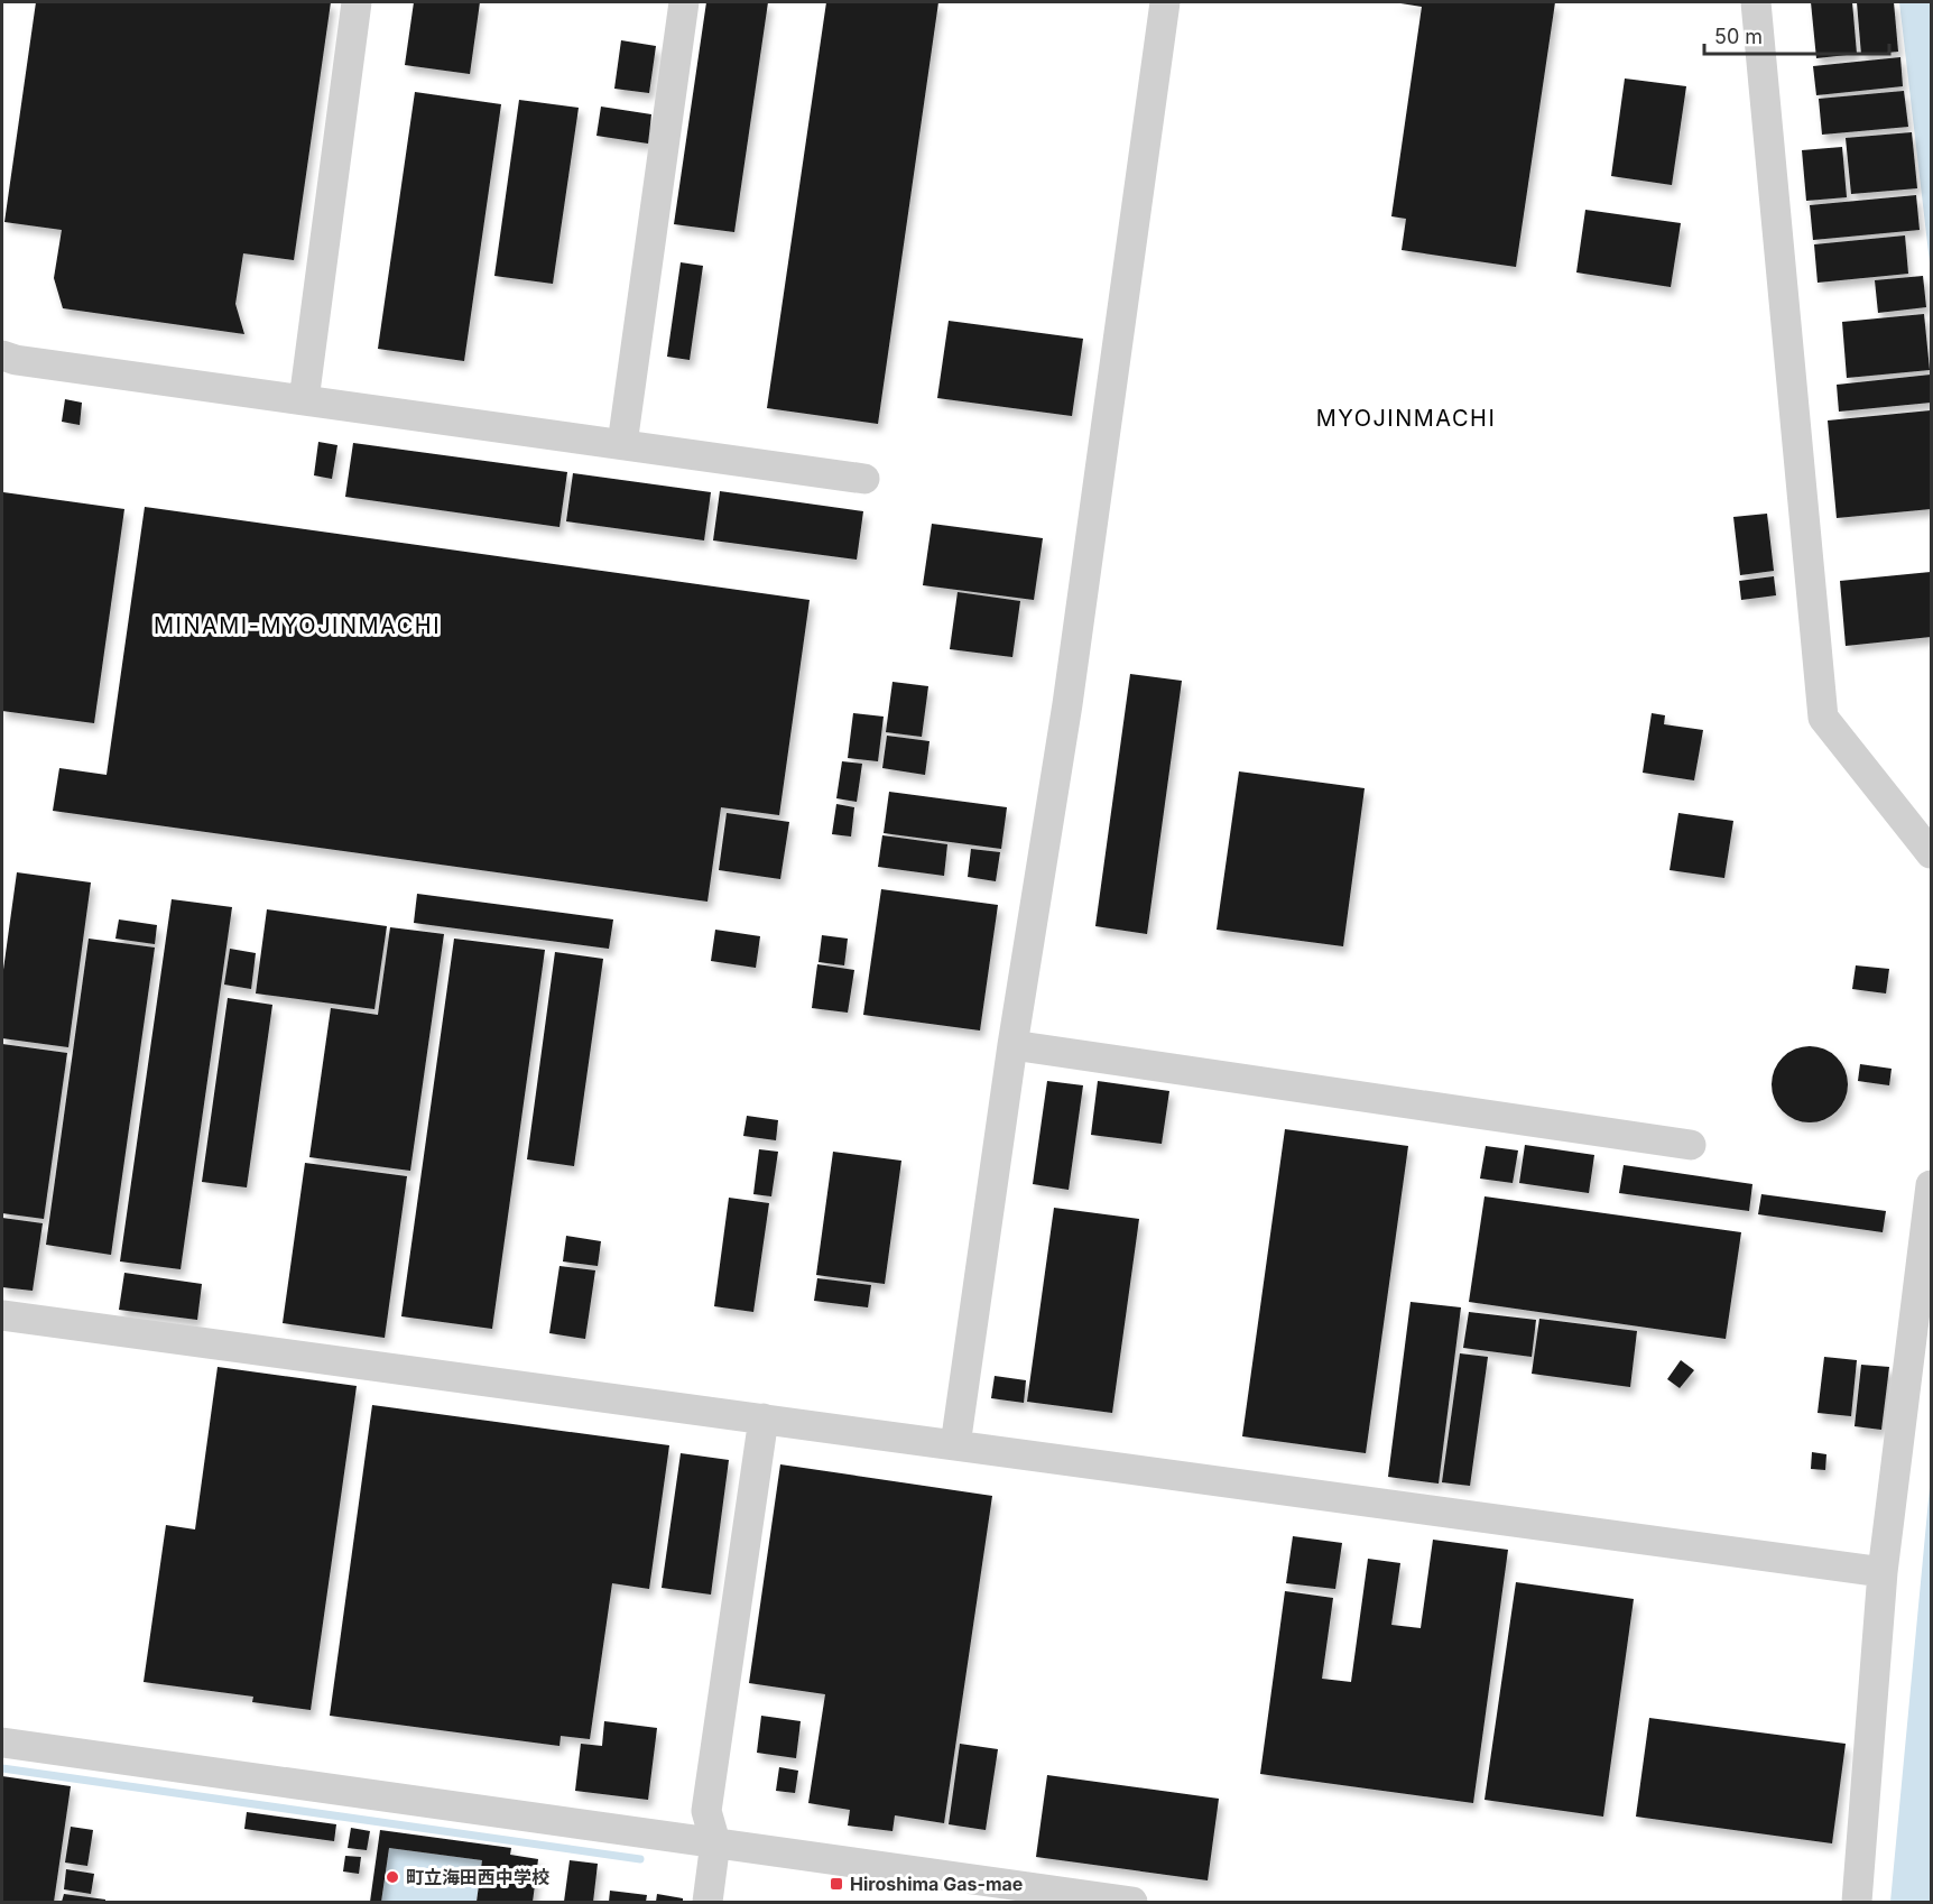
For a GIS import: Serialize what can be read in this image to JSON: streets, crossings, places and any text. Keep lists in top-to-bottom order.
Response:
{
  "districts": ["MYOJINMACHI", "MINAMI-MYOJINMACHI"],
  "places": {
    "other": ["町立海田西中学校"],
    "transit": ["Hiroshima Gas-mae"]
  },
  "scale_bar": "50 m"
}
